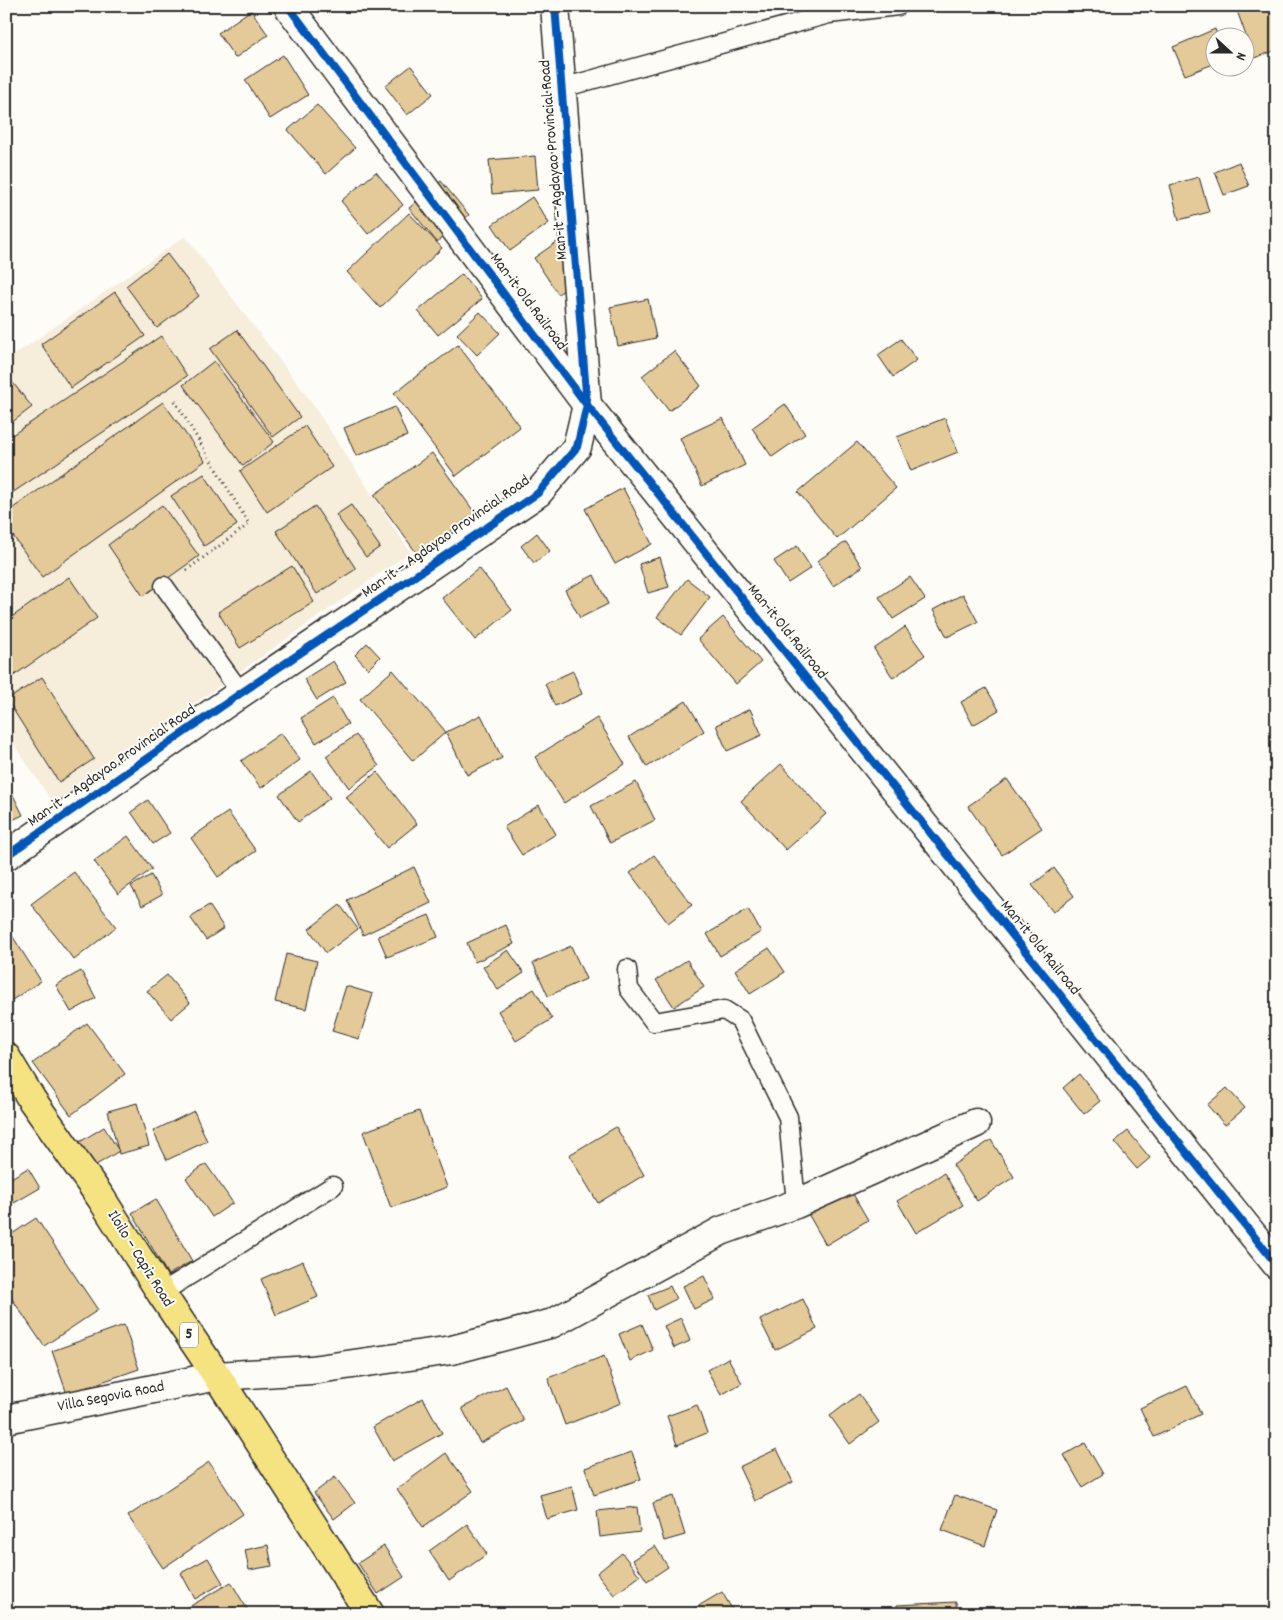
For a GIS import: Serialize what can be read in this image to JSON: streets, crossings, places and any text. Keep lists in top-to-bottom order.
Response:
{
  "streets": {
    "highway": ["Iloilo – Capiz Road", "5"],
    "street": ["Man-it – Agdayao Provincial Road", "Man-it Old Railroad", "Villa Segovia Road"]
  },
  "crossings": [
    ["Man-it – Agdayao Provincial Road", "Man-it Old Railroad"],
    ["Iloilo – Capiz Road", "Villa Segovia Road"]
  ],
  "north": "right"
}
